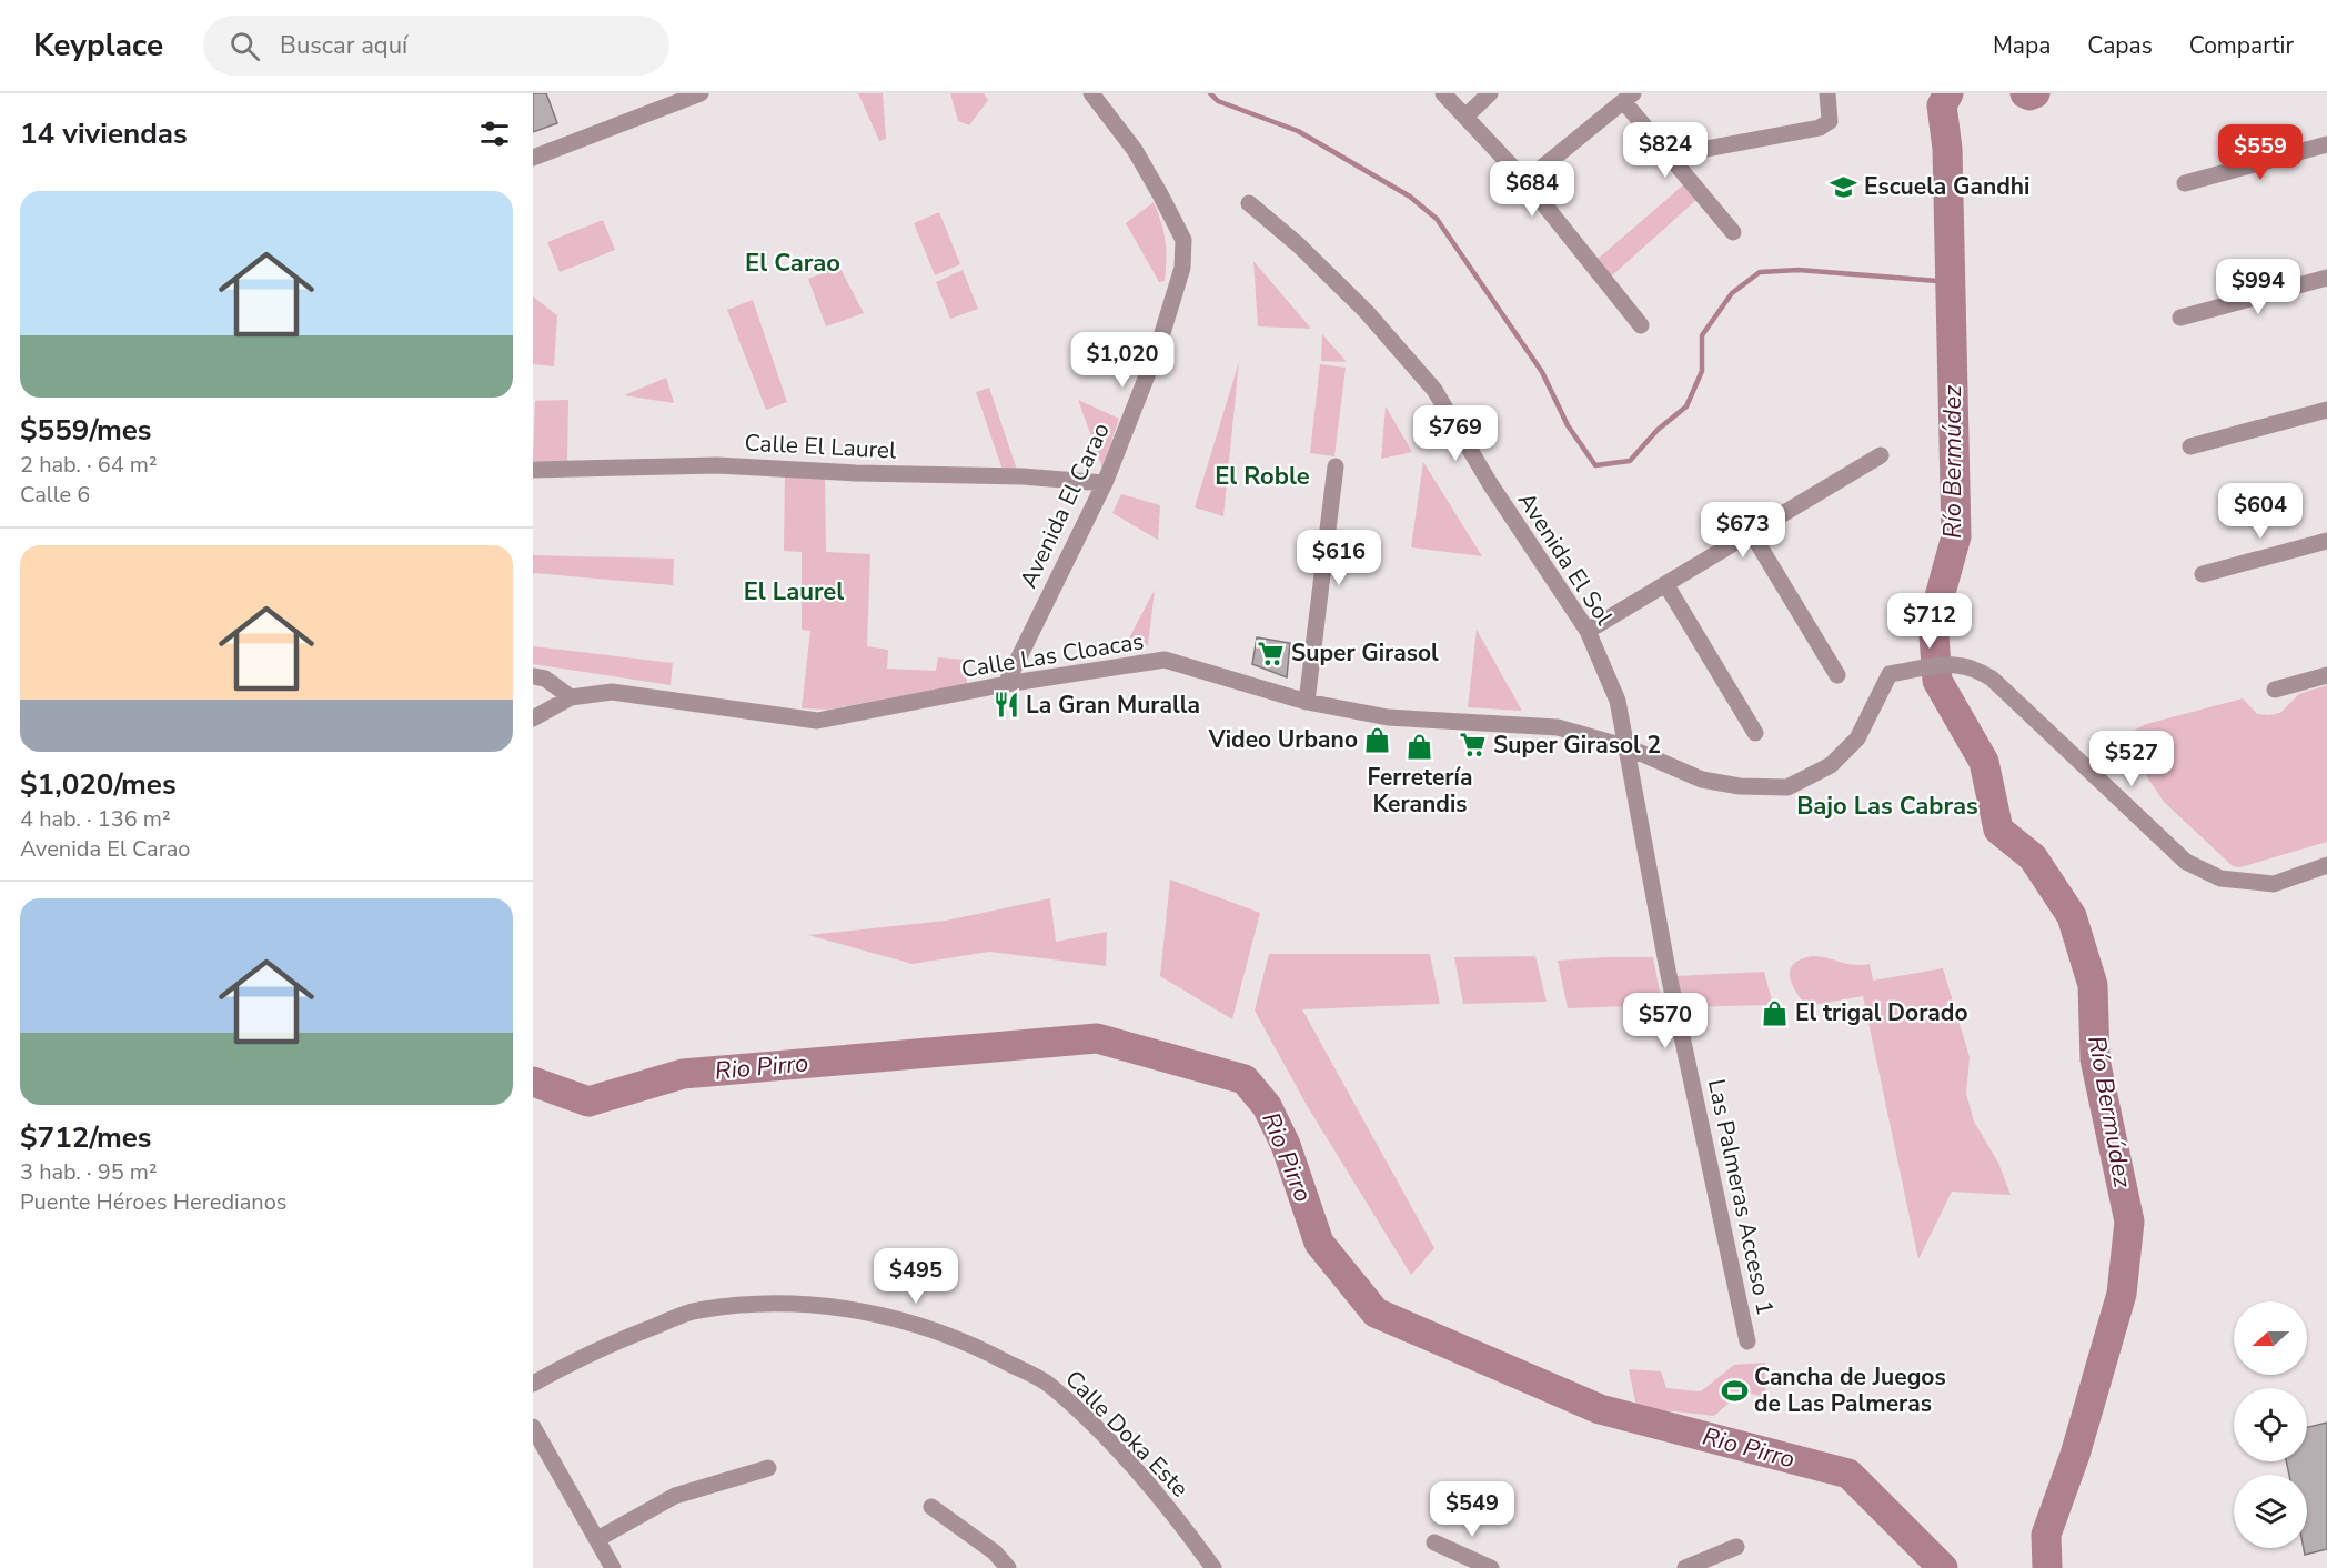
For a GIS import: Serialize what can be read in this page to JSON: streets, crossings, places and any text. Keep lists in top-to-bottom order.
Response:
{
  "streets": {
    "street": [
      "Calle El Laurel",
      "Avenida El Carao",
      "Avenida El Sol",
      "Calle Las Cloacas",
      "Las Palmeras Acceso 1",
      "Calle Doka Este"
    ]
  },
  "crossings": [
    ["Calle El Laurel", "Avenida El Carao"],
    ["Avenida El Carao", "Calle Las Cloacas"],
    ["Avenida El Sol", "Calle Las Cloacas"],
    ["Avenida El Sol", "Las Palmeras Acceso 1"],
    ["Calle Las Cloacas", "Las Palmeras Acceso 1"]
  ],
  "districts": [
    "El Carao",
    "El Roble",
    "El Laurel",
    "Bajo Las Cabras"
  ],
  "water": ["Río Bermúdez", "Rio Pirro"],
  "places": {
    "school or university": ["Escuela Gandhi"],
    "supermarket": ["Super Girasol", "Super Girasol 2"],
    "restaurant": ["La Gran Muralla"],
    "shop": ["Video Urbano", "Ferretería Kerandis", "El trigal Dorado"],
    "sports": ["Cancha de Juegos de Las Palmeras"]
  },
  "north": "left",
  "page": {
    "header": "Keyplace",
    "search": "Buscar aquí",
    "nav": ["Mapa", "Capas", "Compartir"],
    "heading": "14 viviendas",
    "price": [
      "$824",
      "$559",
      "$684",
      "$994",
      "$1,020",
      "$769",
      "$604",
      "$673",
      "$616",
      "$712",
      "$527",
      "$570",
      "$495",
      "$549"
    ],
    "list": [
      {
        "name": "$559/mes",
        "note": "2 hab. · 64 m² · Calle 6"
      },
      {
        "name": "$1,020/mes",
        "note": "4 hab. · 136 m² · Avenida El Carao"
      },
      {
        "name": "$712/mes",
        "note": "3 hab. · 95 m² · Puente Héroes Heredianos"
      }
    ]
  }
}
